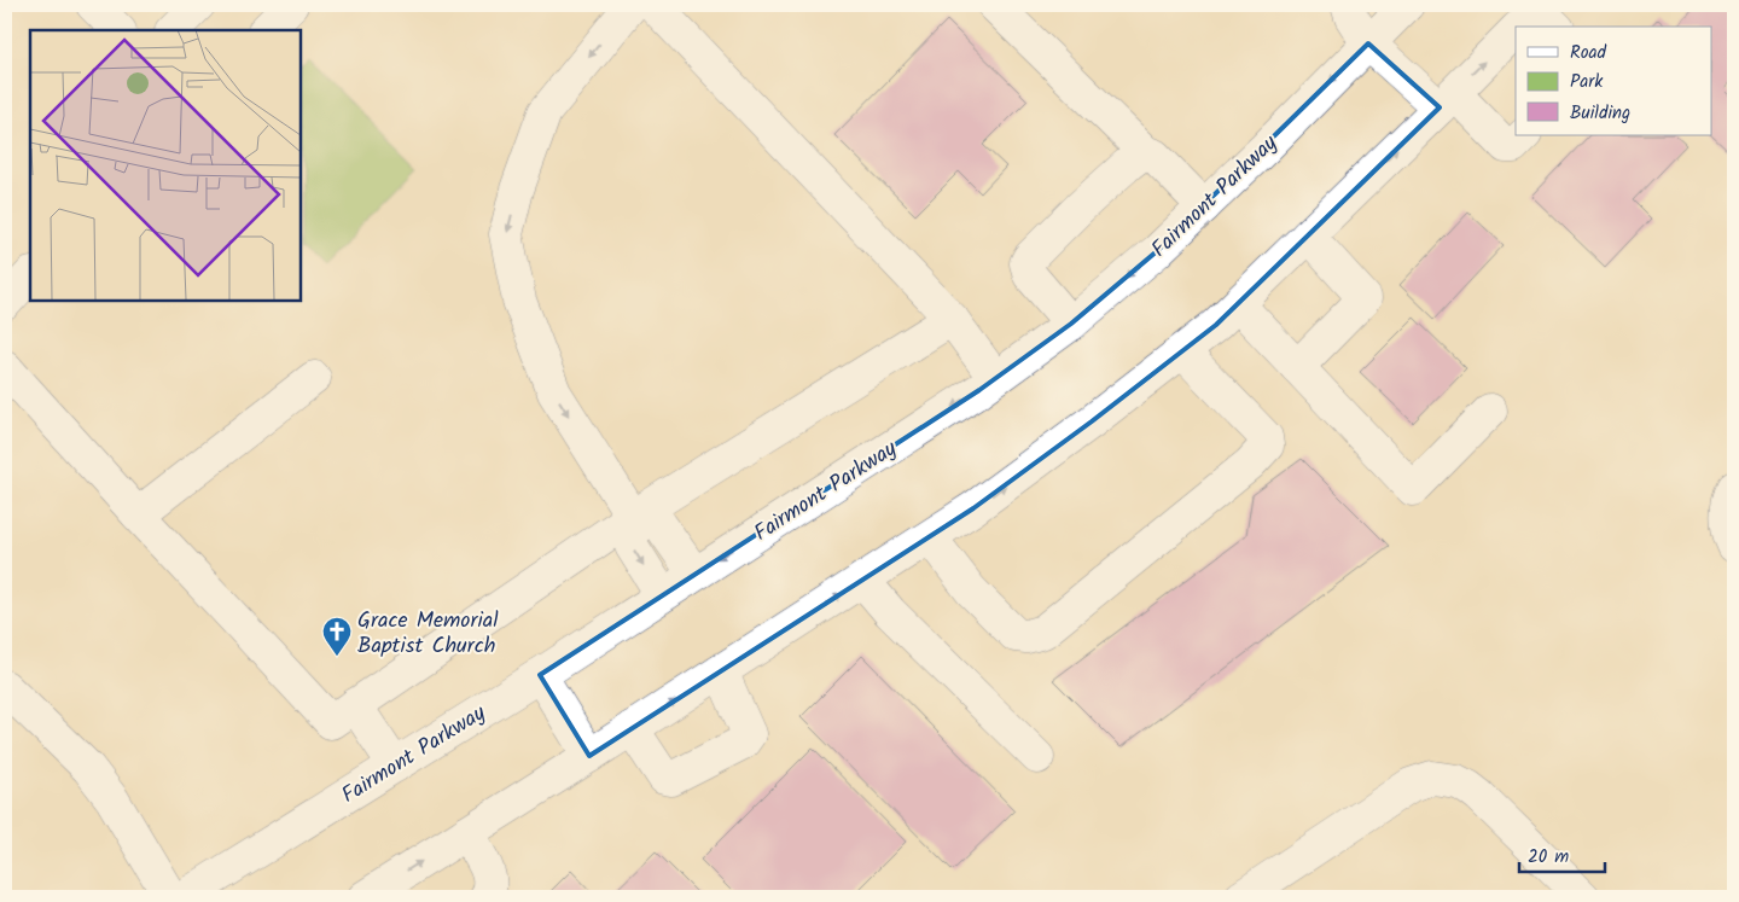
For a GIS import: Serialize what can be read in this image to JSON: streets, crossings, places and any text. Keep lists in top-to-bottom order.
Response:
{
  "streets": {
    "main road": ["Fairmont Parkway"]
  },
  "places": {
    "church": ["Grace Memorial Baptist Church"]
  },
  "legend": ["Road", "Park", "Building"],
  "scale_bar": "20 m"
}
